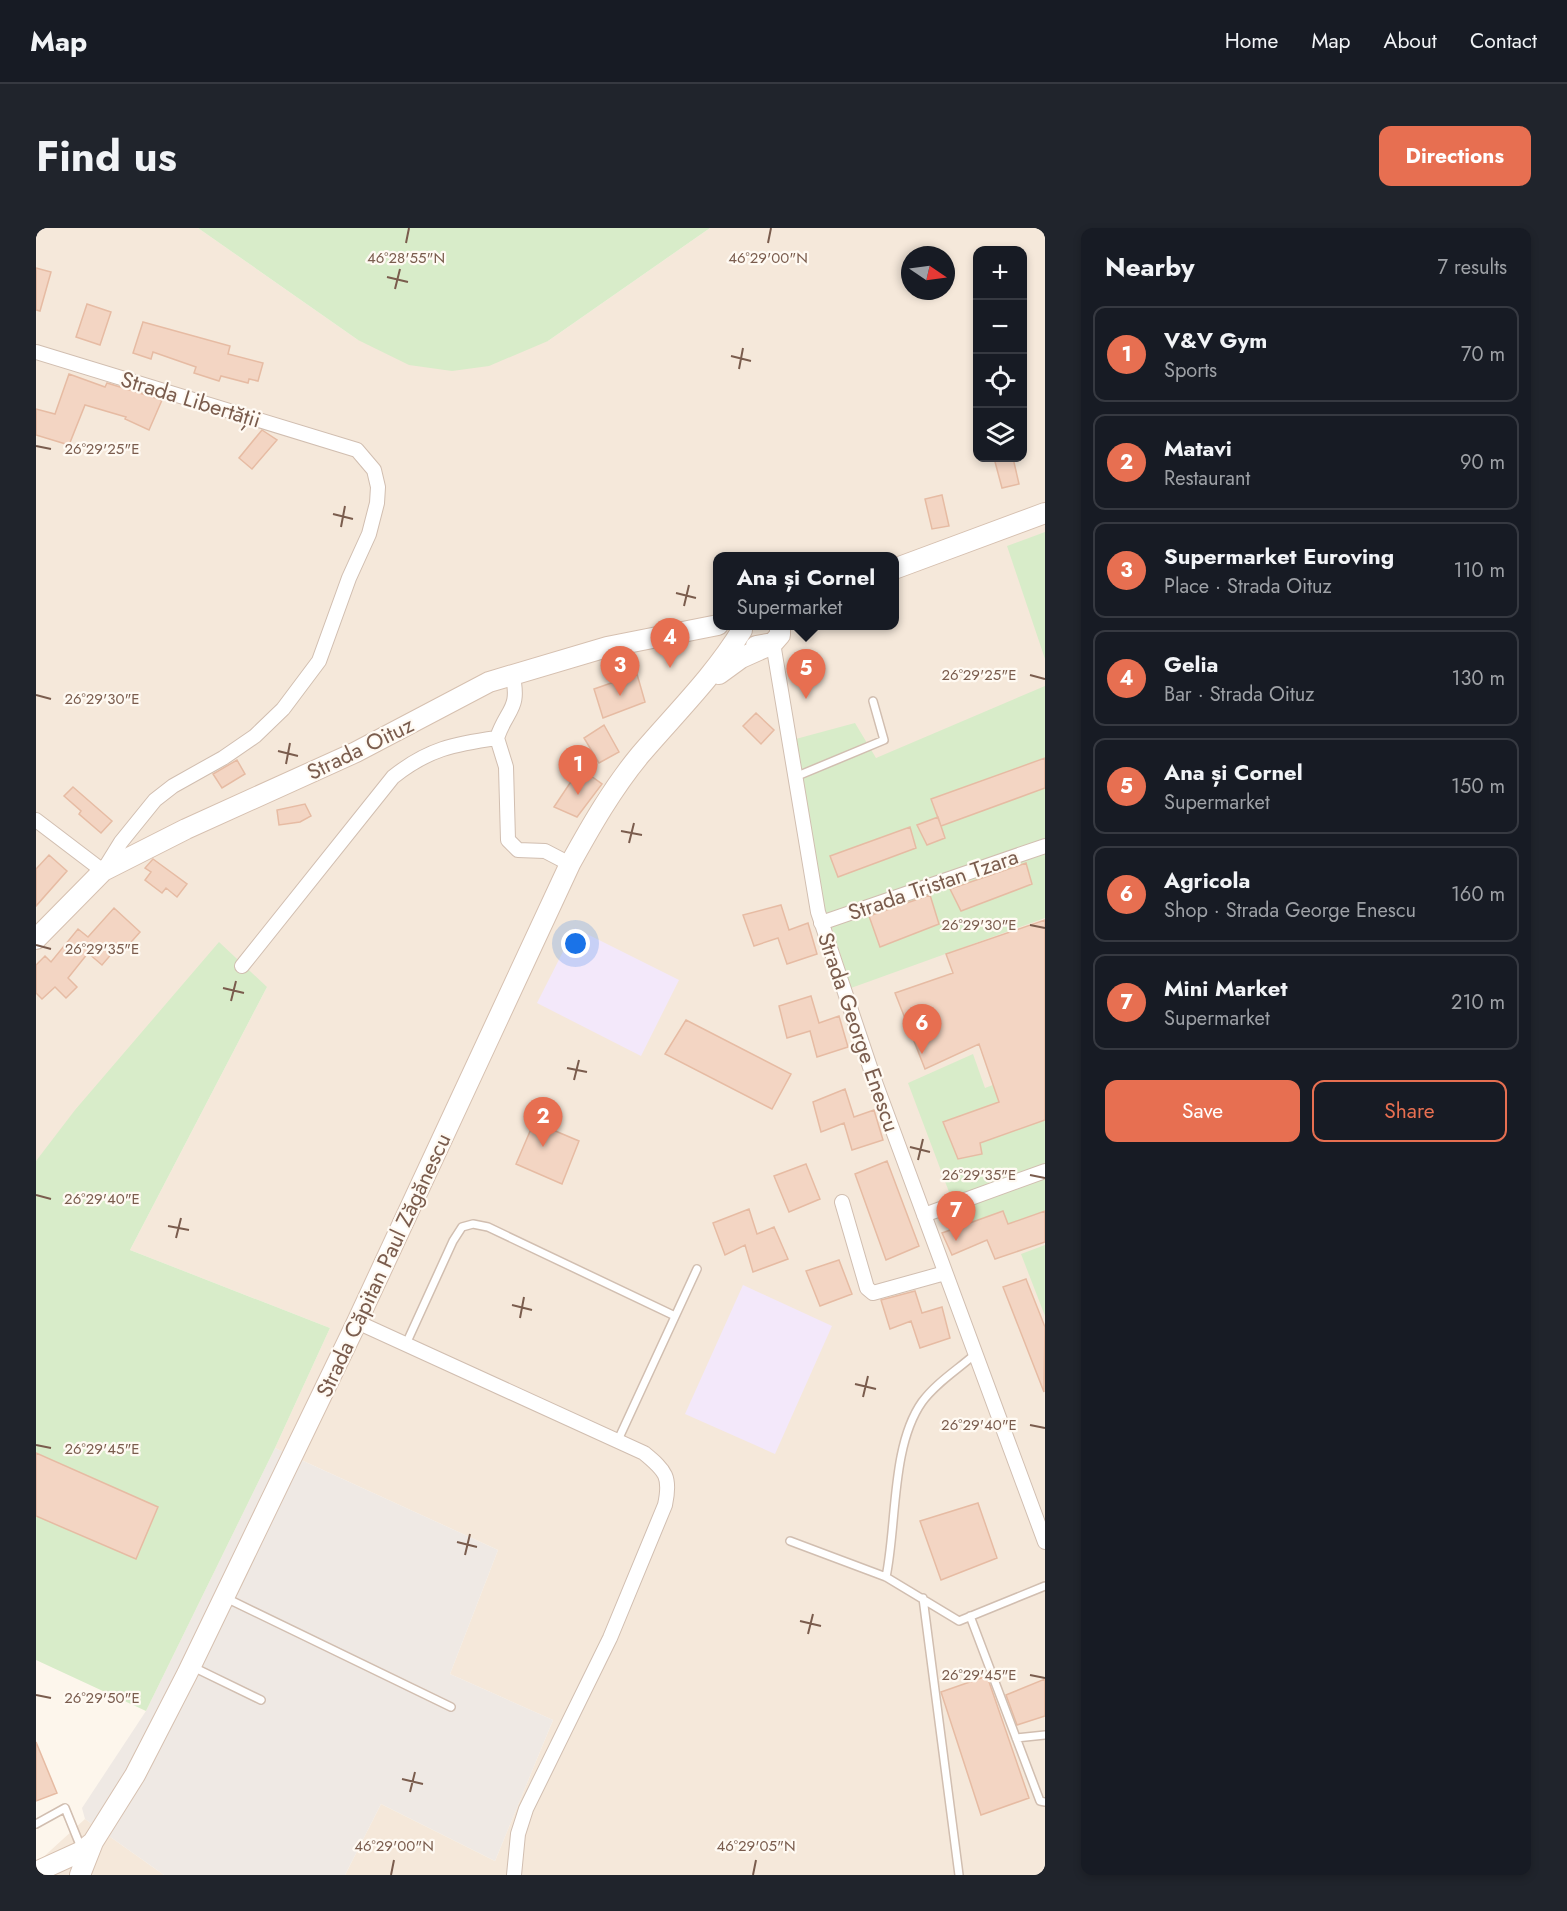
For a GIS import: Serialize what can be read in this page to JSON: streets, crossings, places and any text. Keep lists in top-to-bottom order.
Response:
{
  "streets": {
    "main road": ["Strada Oituz", "Strada Căpitan Paul Zăgănescu"],
    "street": ["Strada Libertății", "Strada Tristan Tzara", "Strada George Enescu"]
  },
  "crossings": [
    ["Strada Libertății", "Strada Oituz"],
    ["Strada Tristan Tzara", "Strada George Enescu"],
    ["Strada George Enescu", "Strada Căpitan Paul Zăgănescu"]
  ],
  "north": "right",
  "page": {
    "header": "Map",
    "nav": [
      "Home",
      "Map",
      "About",
      "Contact"
    ],
    "title": "Find us",
    "buttons": [
      "Directions",
      ["Save", "Share"]
    ],
    "heading": ["Nearby", "7 results"],
    "map_buttons": ["+", "−"],
    "list": [
      {
        "mark": "1",
        "name": "V&V Gym",
        "note": "Sports",
        "value": "70 m"
      },
      {
        "mark": "2",
        "name": "Matavi",
        "note": "Restaurant",
        "value": "90 m"
      },
      {
        "mark": "3",
        "name": "Supermarket Euroving",
        "note": "Place · Strada Oituz",
        "value": "110 m"
      },
      {
        "mark": "4",
        "name": "Gelia",
        "note": "Bar · Strada Oituz",
        "value": "130 m"
      },
      {
        "mark": "5",
        "name": "Ana și Cornel",
        "note": "Supermarket",
        "value": "150 m"
      },
      {
        "mark": "6",
        "name": "Agricola",
        "note": "Shop · Strada George Enescu",
        "value": "160 m"
      },
      {
        "mark": "7",
        "name": "Mini Market",
        "note": "Supermarket",
        "value": "210 m"
      }
    ],
    "popup": ["Ana și Cornel", "Supermarket"],
    "pins": [
      "4",
      "3",
      "5",
      "1",
      "6",
      "2",
      "7"
    ]
  },
  "coordinates": [
    "46°28'55\"N",
    "46°29'00\"N",
    "26°29'25\"E",
    "26°29'30\"E",
    "26°29'35\"E",
    "26°29'40\"E",
    "26°29'45\"E",
    "26°29'50\"E",
    "46°29'05\"N"
  ]
}
